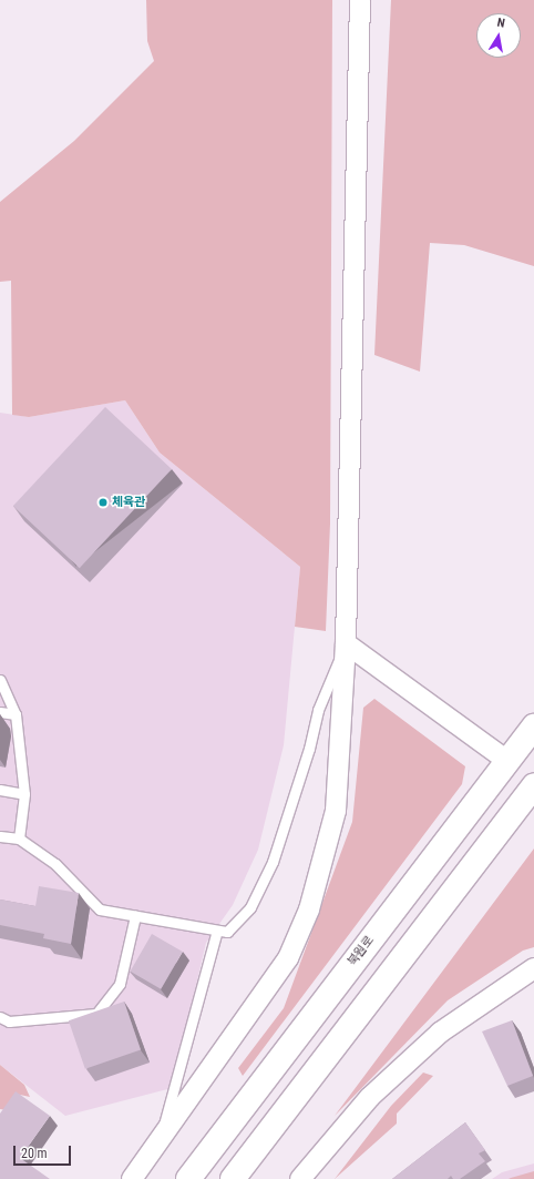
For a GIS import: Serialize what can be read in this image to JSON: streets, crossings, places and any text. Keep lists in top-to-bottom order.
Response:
{
  "streets": {
    "street": ["북원로"]
  },
  "places": ["체육관"],
  "scale_bar": "20 m",
  "north": "top"
}
